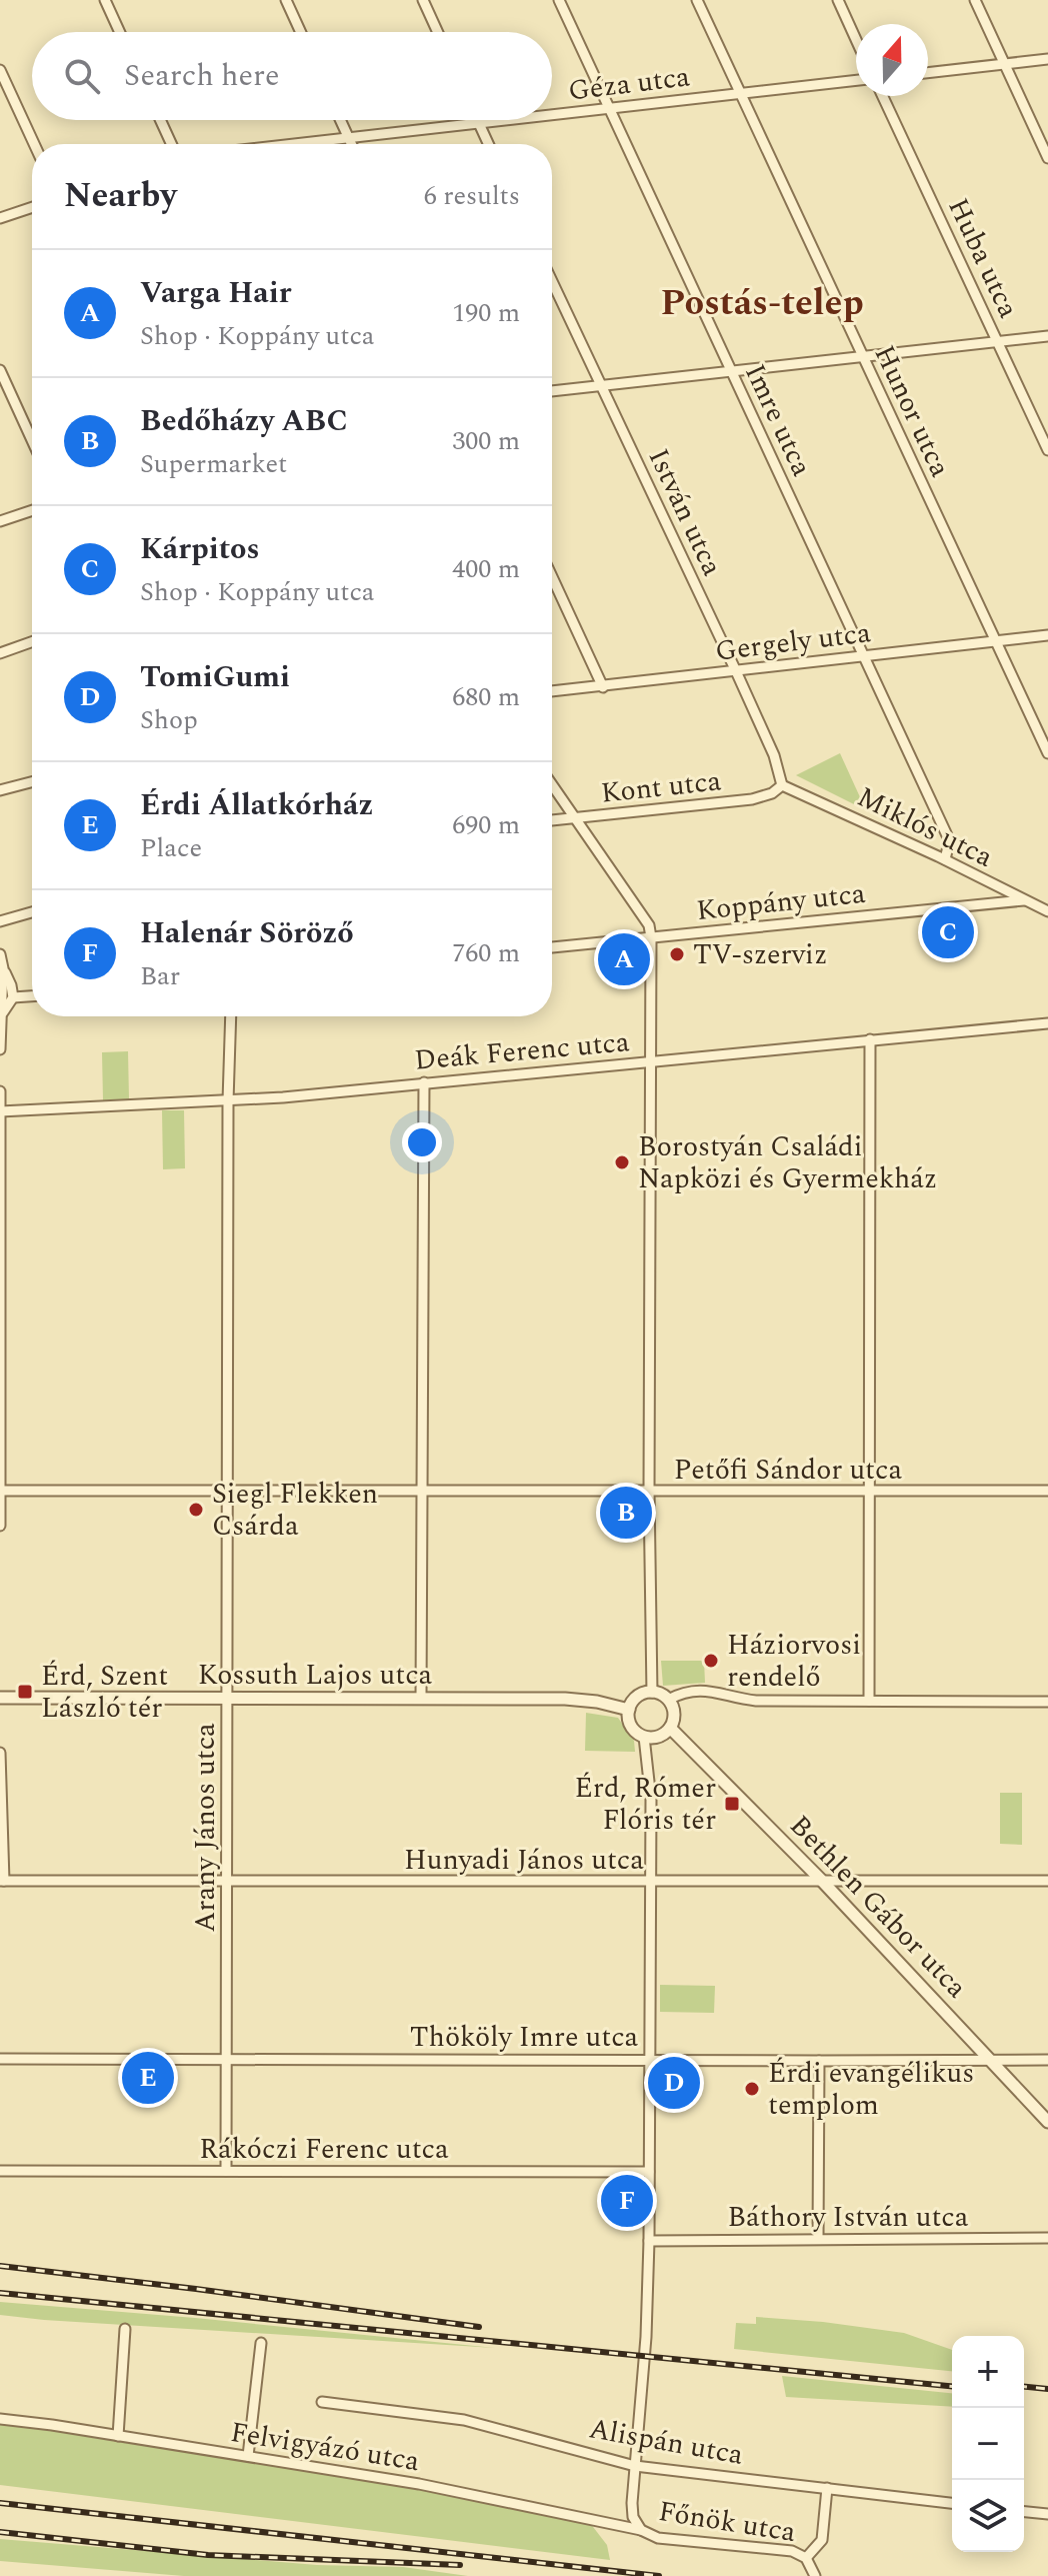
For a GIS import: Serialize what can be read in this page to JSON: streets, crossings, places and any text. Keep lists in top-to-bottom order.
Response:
{
  "streets": {
    "street": [
      "Géza utca",
      "Huba utca",
      "Hunor utca",
      "Imre utca",
      "István utca",
      "Gergely utca",
      "Kont utca",
      "Miklós utca",
      "Koppány utca",
      "Deák Ferenc utca",
      "Petőfi Sándor utca",
      "Kossuth Lajos utca",
      "Arany János utca",
      "Hunyadi János utca",
      "Bethlen Gábor utca",
      "Thököly Imre utca",
      "Rákóczi Ferenc utca",
      "Báthory István utca",
      "Alispán utca",
      "Felvigyázó utca",
      "Főnök utca"
    ]
  },
  "crossings": [
    ["Géza utca", "Hunor utca"],
    ["Géza utca", "Imre utca"],
    ["Hunor utca", "Gergely utca"],
    ["Imre utca", "Gergely utca"],
    ["Imre utca", "Miklós utca"],
    ["István utca", "Gergely utca"],
    ["István utca", "Kont utca"],
    ["István utca", "Miklós utca"],
    ["Kont utca", "Miklós utca"],
    ["Miklós utca", "Koppány utca"],
    ["Deák Ferenc utca", "Arany János utca"],
    ["Petőfi Sándor utca", "Arany János utca"],
    ["Kossuth Lajos utca", "Arany János utca"],
    ["Kossuth Lajos utca", "Bethlen Gábor utca"],
    ["Arany János utca", "Hunyadi János utca"],
    ["Arany János utca", "Thököly Imre utca"],
    ["Arany János utca", "Rákóczi Ferenc utca"],
    ["Hunyadi János utca", "Bethlen Gábor utca"],
    ["Bethlen Gábor utca", "Thököly Imre utca"],
    ["Felvigyázó utca", "Főnök utca"]
  ],
  "districts": ["Postás-telep"],
  "places": {
    "other": [
      "TV-szerviz",
      "Borostyán Családi Napközi és Gyermekház",
      "Siegl Flekken Csárda",
      "Háziorvosi rendelő",
      "Érdi evangélikus templom"
    ],
    "transit": ["Érd, Szent László tér", "Érd, Rómer Flóris tér"]
  },
  "north": "top",
  "page": {
    "search": "Search here",
    "heading": ["Nearby", "6 results"],
    "list": [
      {
        "mark": "A",
        "name": "Varga Hair",
        "note": "Shop · Koppány utca",
        "value": "190 m"
      },
      {
        "mark": "B",
        "name": "Bedőházy ABC",
        "note": "Supermarket",
        "value": "300 m"
      },
      {
        "mark": "C",
        "name": "Kárpitos",
        "note": "Shop · Koppány utca",
        "value": "400 m"
      },
      {
        "mark": "D",
        "name": "TomiGumi",
        "note": "Shop",
        "value": "680 m"
      },
      {
        "mark": "E",
        "name": "Érdi Állatkórház",
        "note": "Place",
        "value": "690 m"
      },
      {
        "mark": "F",
        "name": "Halenár Söröző",
        "note": "Bar",
        "value": "760 m"
      }
    ],
    "pins": [
      "C",
      "A",
      "B",
      "E",
      "D",
      "F"
    ],
    "map_buttons": ["+", "−"]
  }
}
